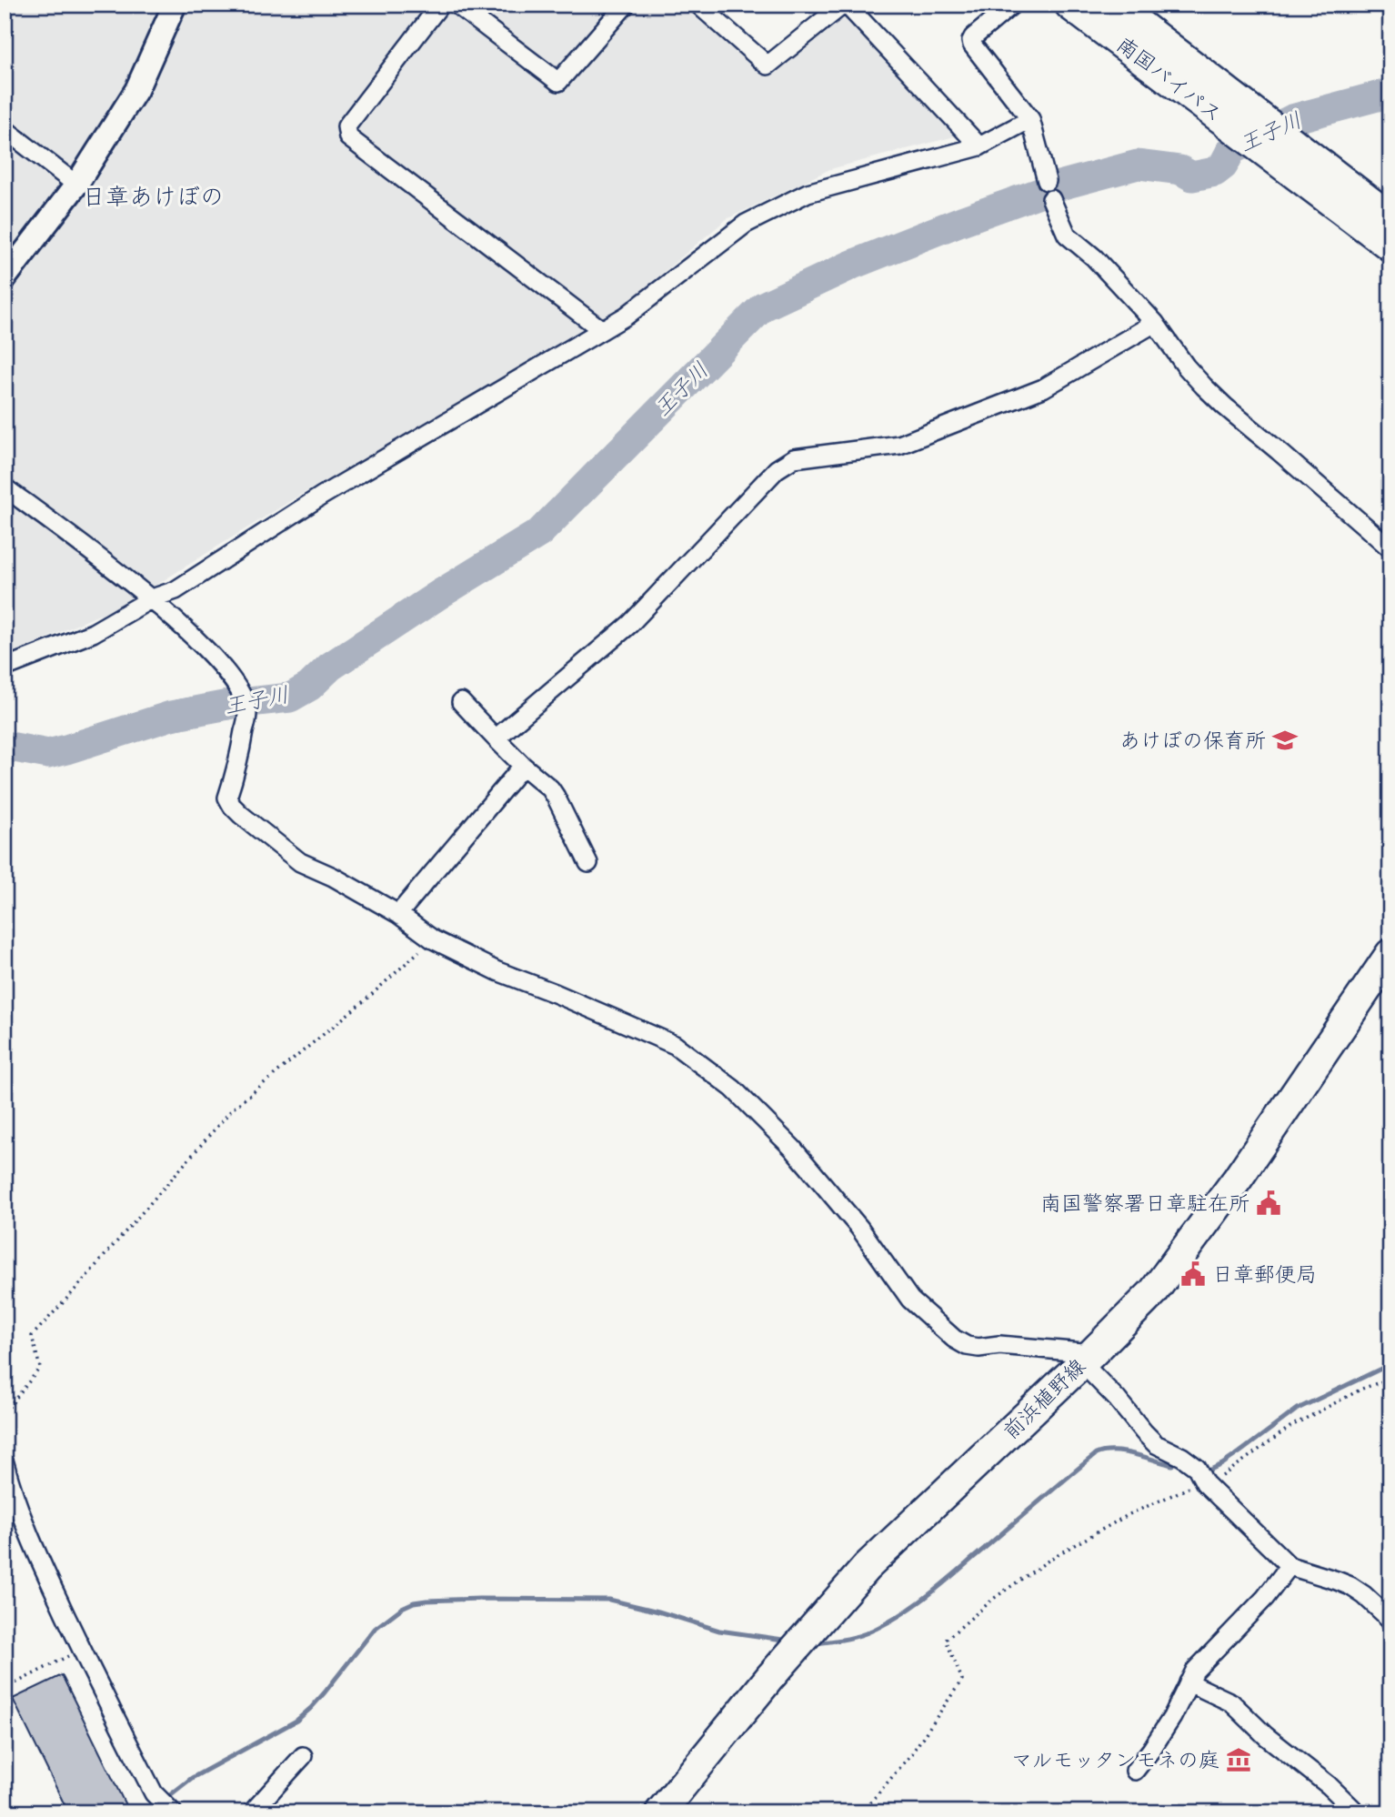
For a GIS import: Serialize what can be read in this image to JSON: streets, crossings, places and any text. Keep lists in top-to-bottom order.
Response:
{
  "streets": {
    "highway": ["南国バイパス"],
    "main road": ["前浜植野線"]
  },
  "districts": ["日章あけぼの"],
  "water": ["王子川"],
  "places": {
    "school or university": ["あけぼの保育所"],
    "public building": ["南国警察署日章駐在所", "日章郵便局"],
    "museum": ["マルモッタンモネの庭"]
  }
}
